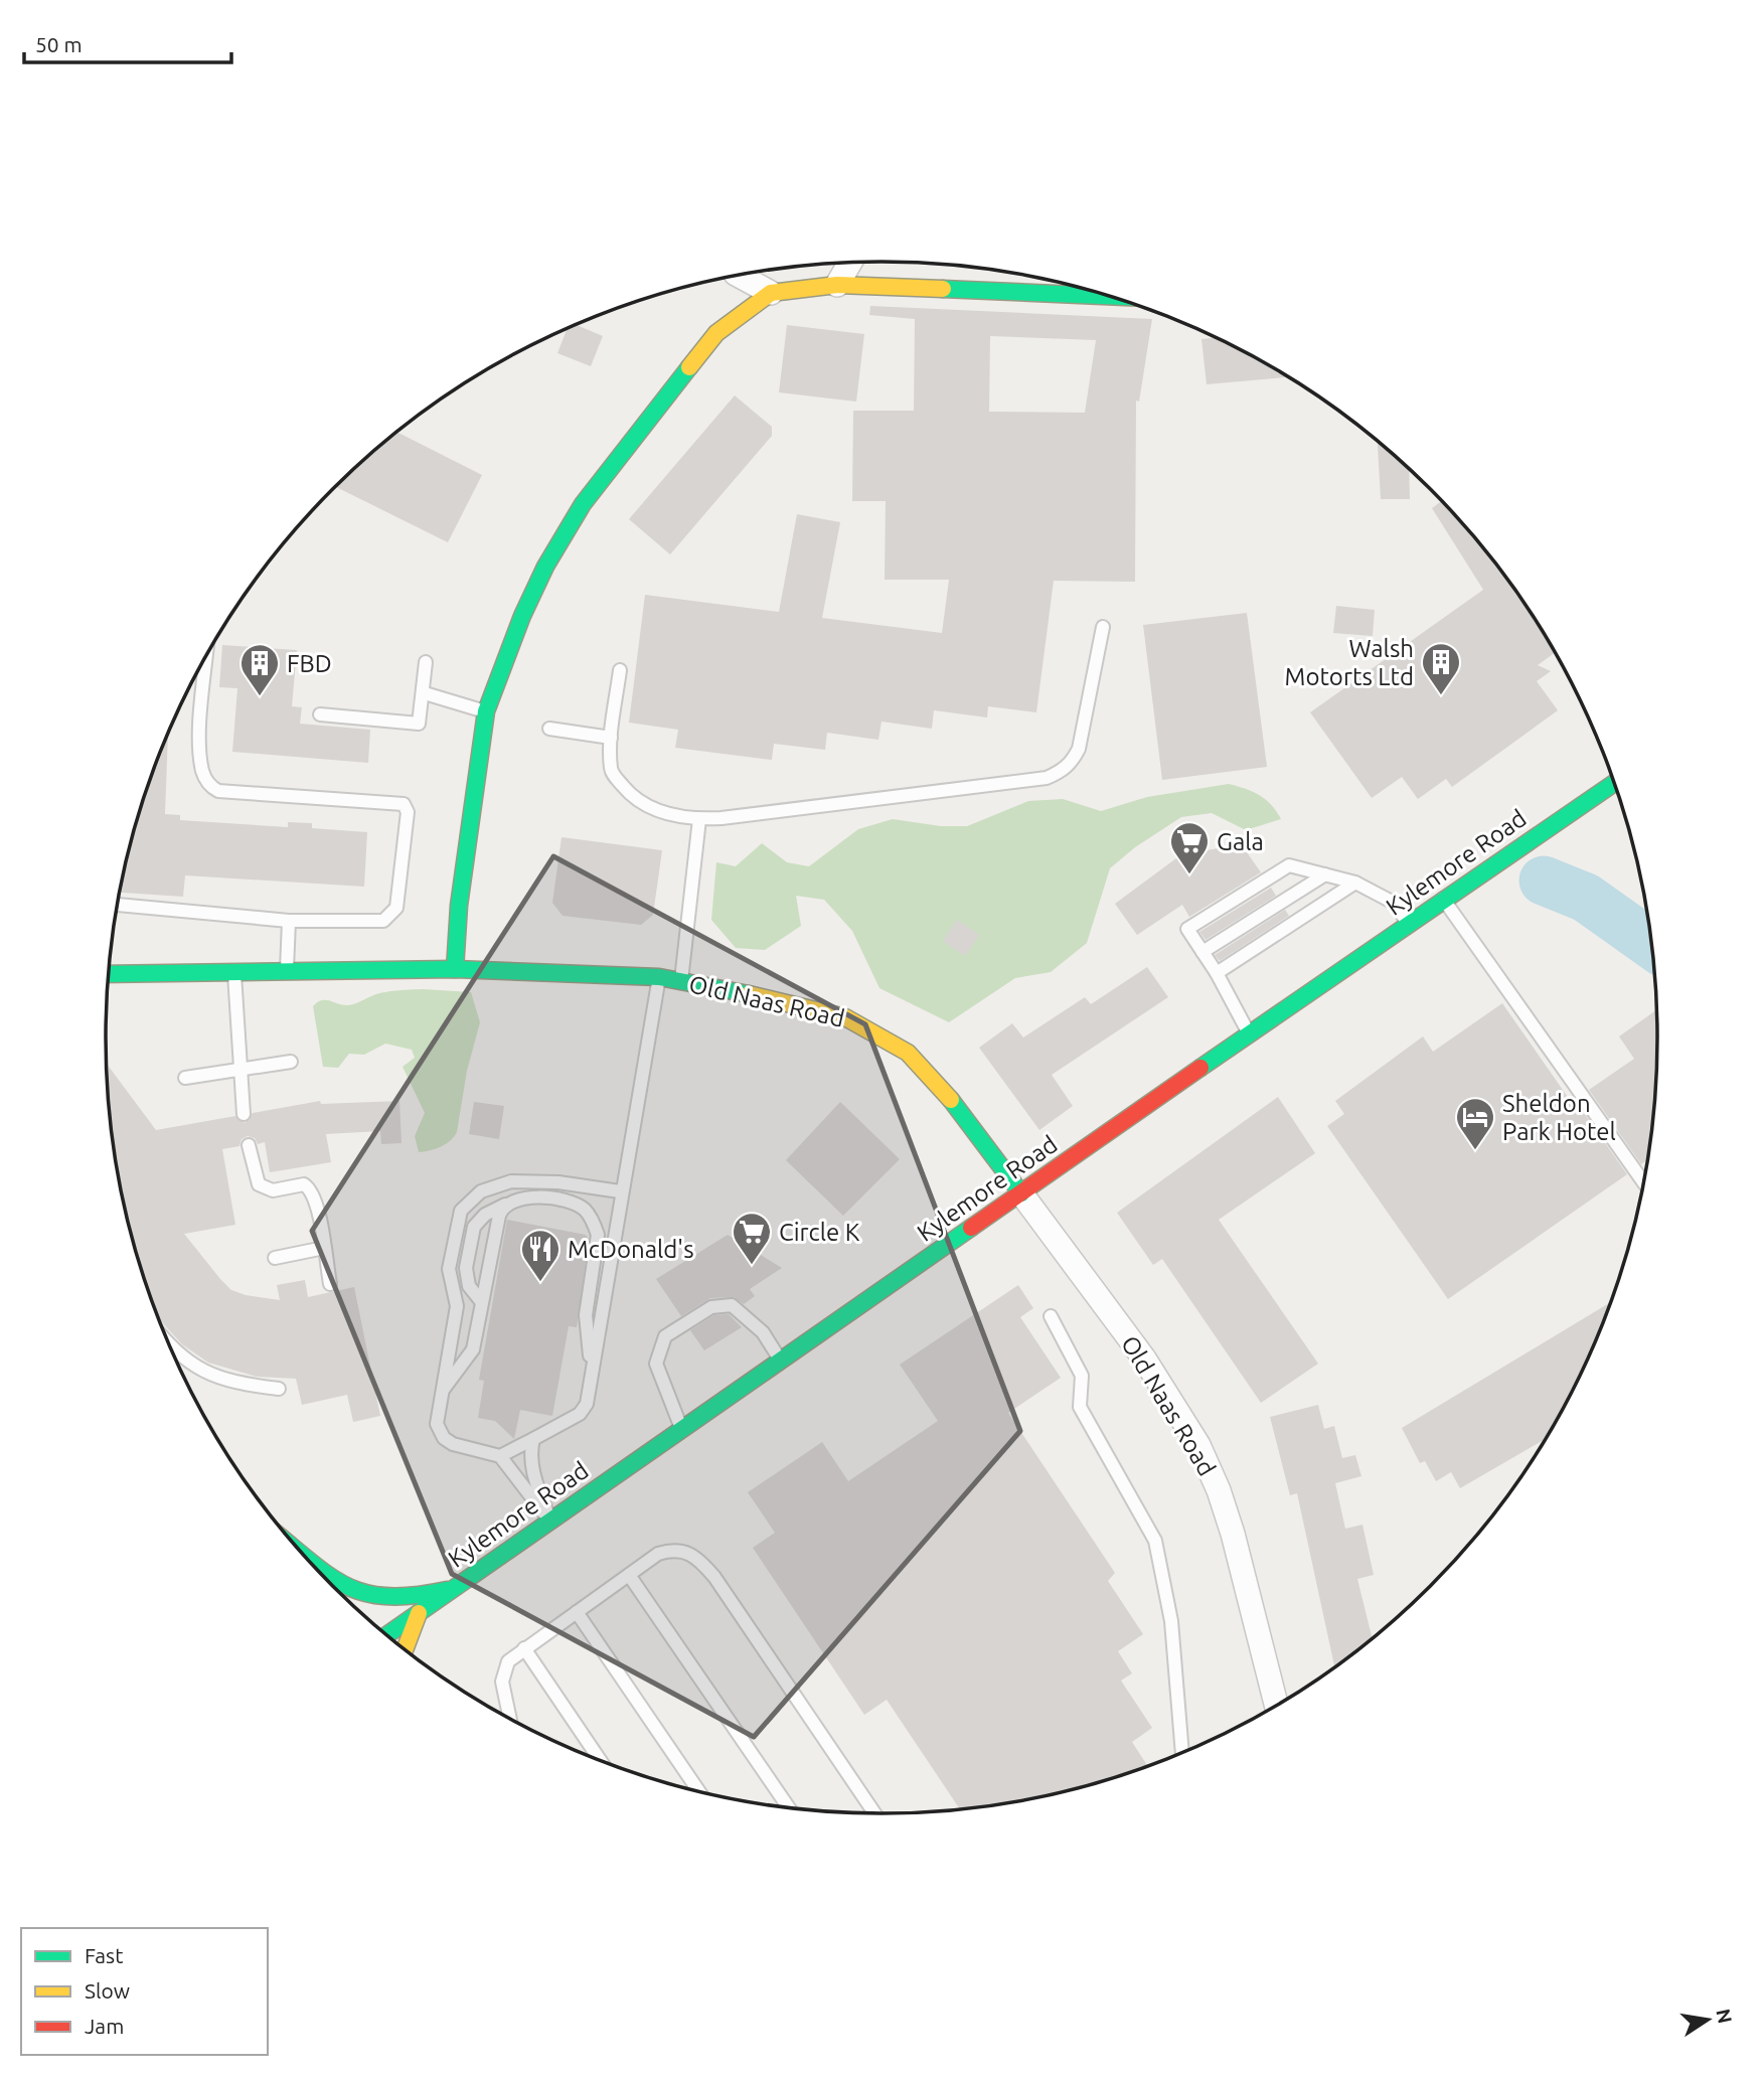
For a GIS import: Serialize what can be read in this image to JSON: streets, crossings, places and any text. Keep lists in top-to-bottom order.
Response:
{
  "streets": {
    "street": ["Kylemore Road", "Old Naas Road"]
  },
  "crossings": [
    ["Kylemore Road", "Old Naas Road"]
  ],
  "places": {
    "building": ["Walsh Motorts Ltd", "FBD"],
    "supermarket": ["Gala", "Circle K"],
    "hotel": ["Sheldon Park Hotel"],
    "restaurant": ["McDonald's"]
  },
  "legend": ["Fast", "Slow", "Jam"],
  "scale_bar": "50 m",
  "north": "right"
}
